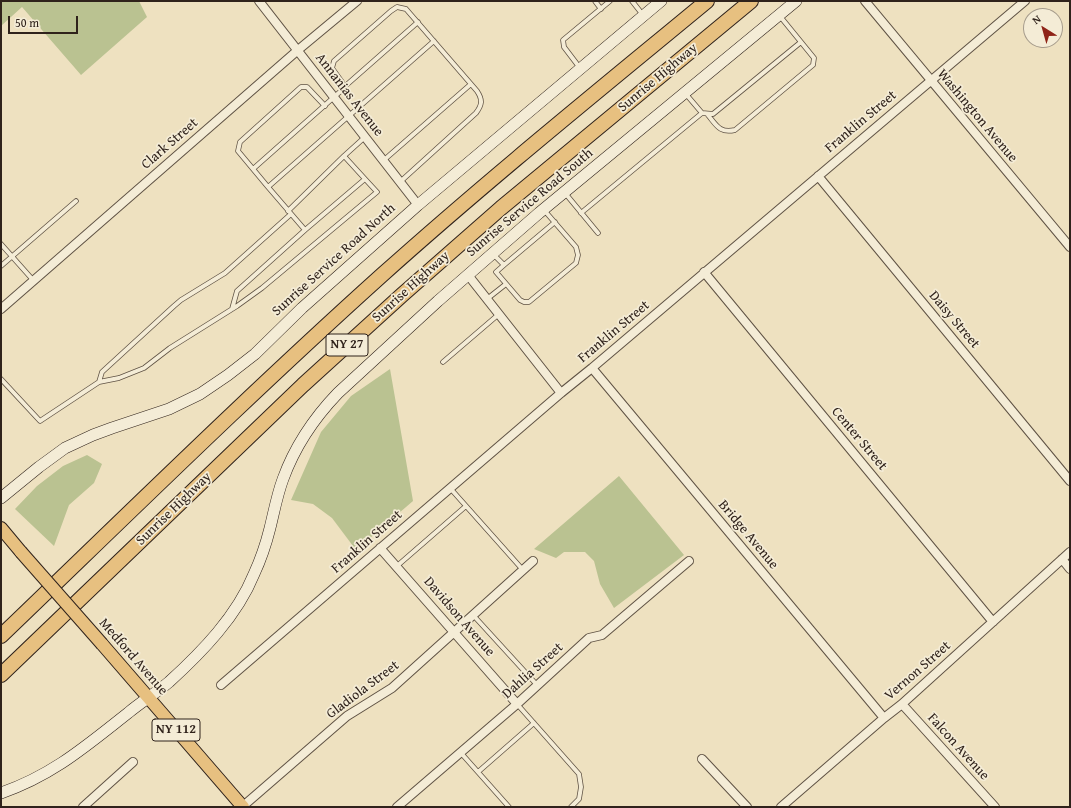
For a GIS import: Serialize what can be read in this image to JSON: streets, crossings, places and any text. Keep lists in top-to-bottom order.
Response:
{
  "streets": {
    "highway": ["Sunrise Highway", "NY 27"],
    "main road": [
      "Sunrise Service Road South",
      "Sunrise Service Road North",
      "Medford Avenue",
      "NY 112"
    ],
    "street": [
      "Annanias Avenue",
      "Washington Avenue",
      "Franklin Street",
      "Clark Street",
      "Daisy Street",
      "Center Street",
      "Bridge Avenue",
      "Davidson Avenue",
      "Dahlia Street",
      "Vernon Street",
      "Gladiola Street",
      "Falcon Avenue"
    ]
  },
  "crossings": [
    ["Annanias Avenue", "Clark Street"],
    ["Annanias Avenue", "Sunrise Service Road North"],
    ["Washington Avenue", "Franklin Street"],
    ["Franklin Street", "Daisy Street"],
    ["Franklin Street", "Center Street"],
    ["Franklin Street", "Bridge Avenue"],
    ["Franklin Street", "Davidson Avenue"],
    ["Sunrise Service Road South", "Medford Avenue"],
    ["Center Street", "Vernon Street"],
    ["Bridge Avenue", "Vernon Street"],
    ["Davidson Avenue", "Dahlia Street"],
    ["Davidson Avenue", "Gladiola Street"],
    ["Medford Avenue", "Gladiola Street"],
    ["Vernon Street", "Falcon Avenue"]
  ],
  "scale_bar": "50 m",
  "north": "top left"
}
